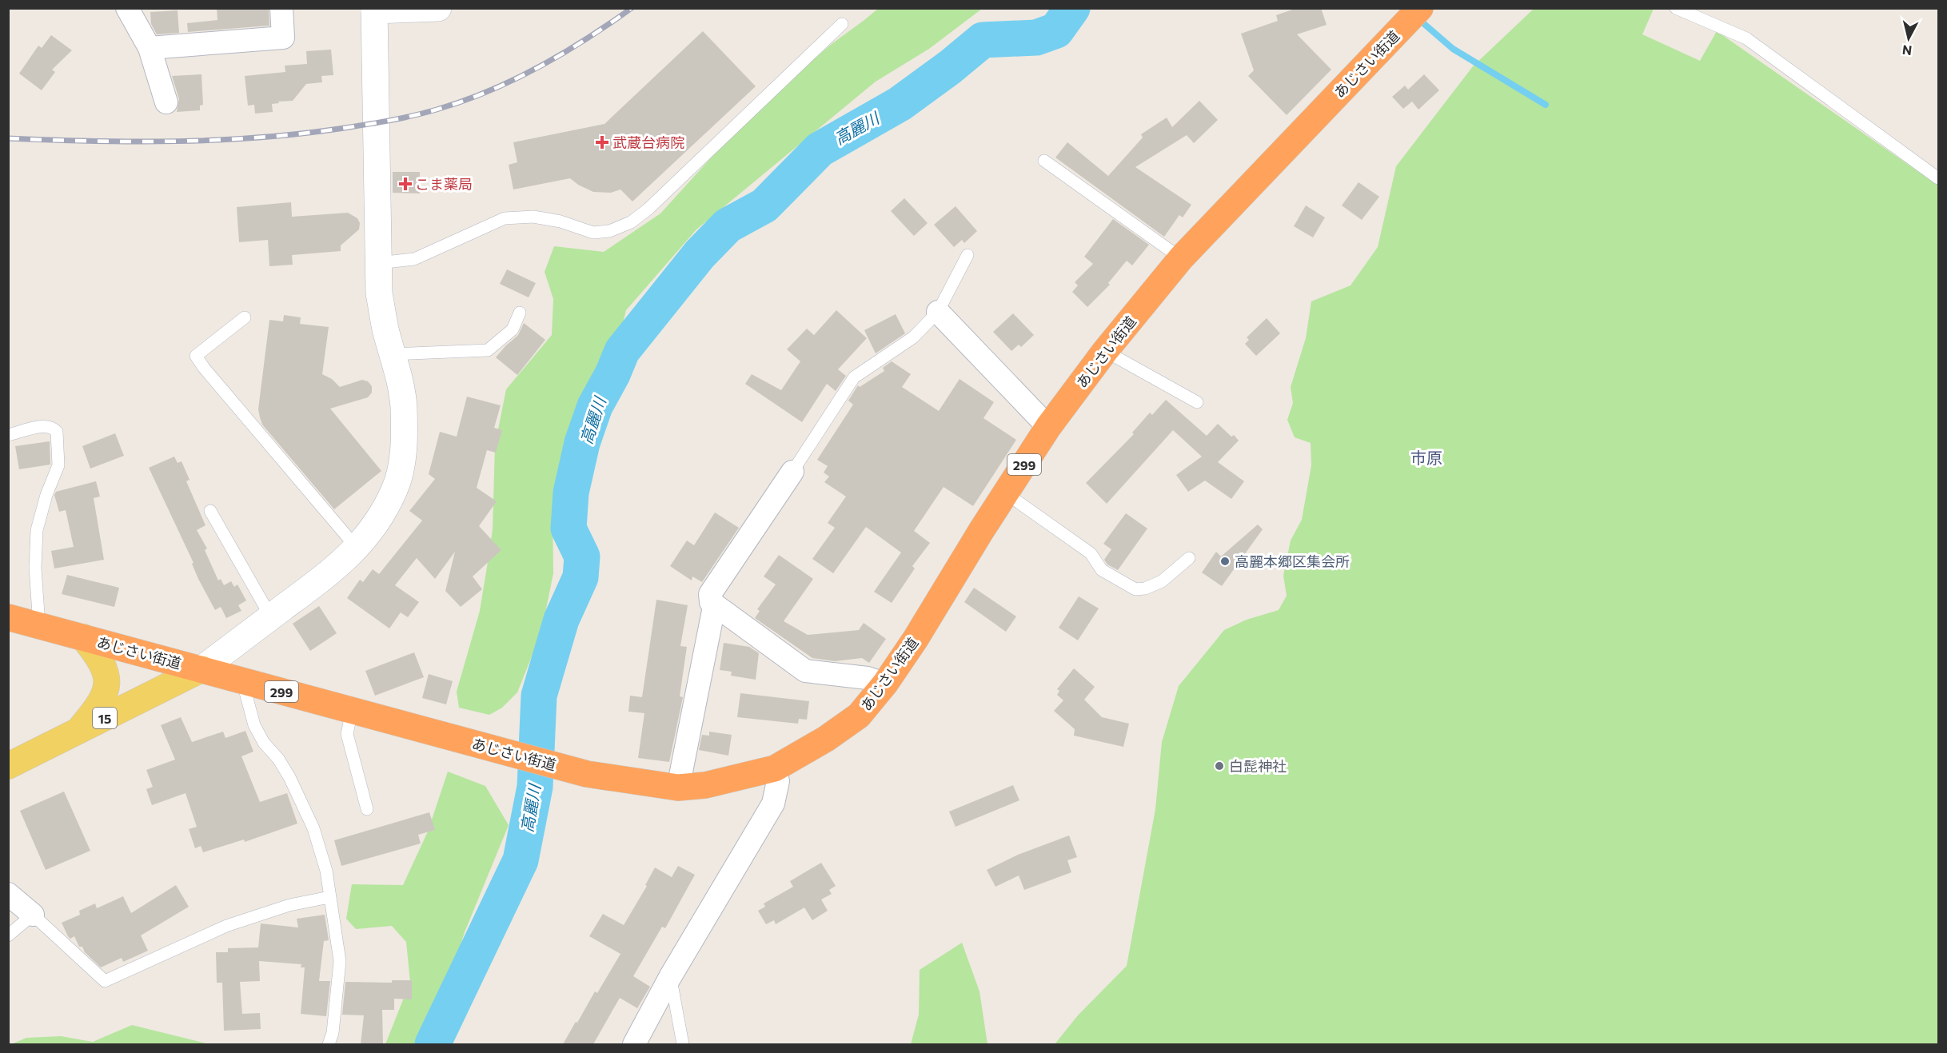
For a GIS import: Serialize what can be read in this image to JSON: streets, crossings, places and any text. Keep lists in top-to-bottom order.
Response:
{
  "streets": {
    "highway": ["あじさい街道", "299"],
    "main road": ["15"]
  },
  "crossings": [
    ["あじさい街道", "15"]
  ],
  "districts": ["市原"],
  "water": ["高麗川"],
  "places": {
    "health": ["武蔵台病院", "こま薬局"],
    "other": ["高麗本郷区集会所", "白髭神社"]
  },
  "north": "bottom"
}
